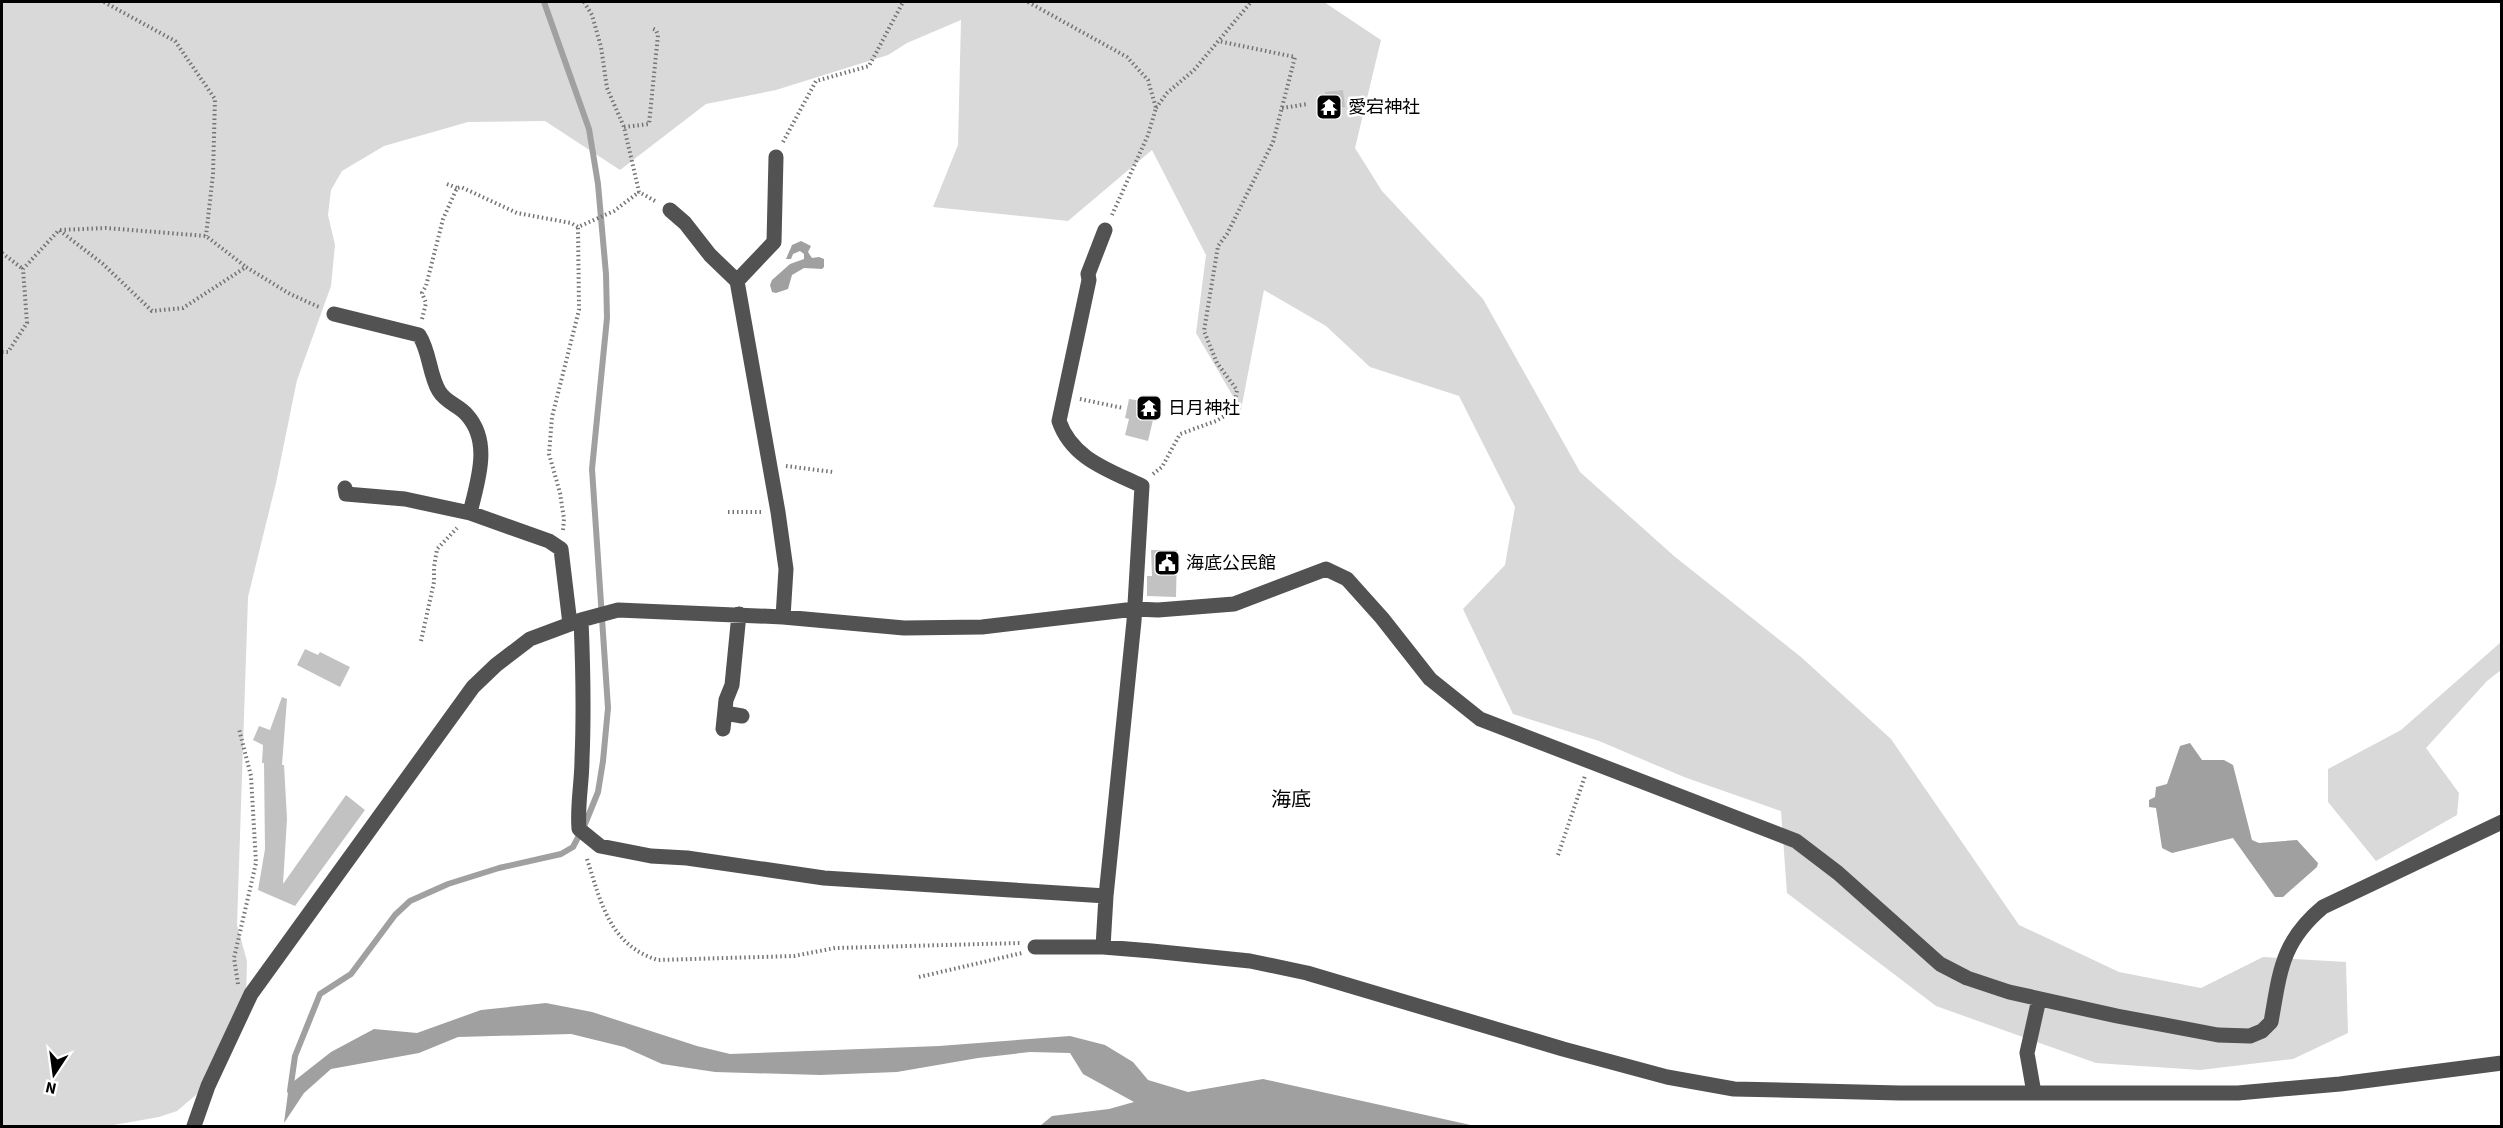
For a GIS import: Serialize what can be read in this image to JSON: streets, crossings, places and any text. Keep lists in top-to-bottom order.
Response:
{
  "districts": ["海底"],
  "places": {
    "temple": ["愛宕神社", "日月神社"],
    "public building": ["海底公民館"]
  },
  "north": "bottom"
}
